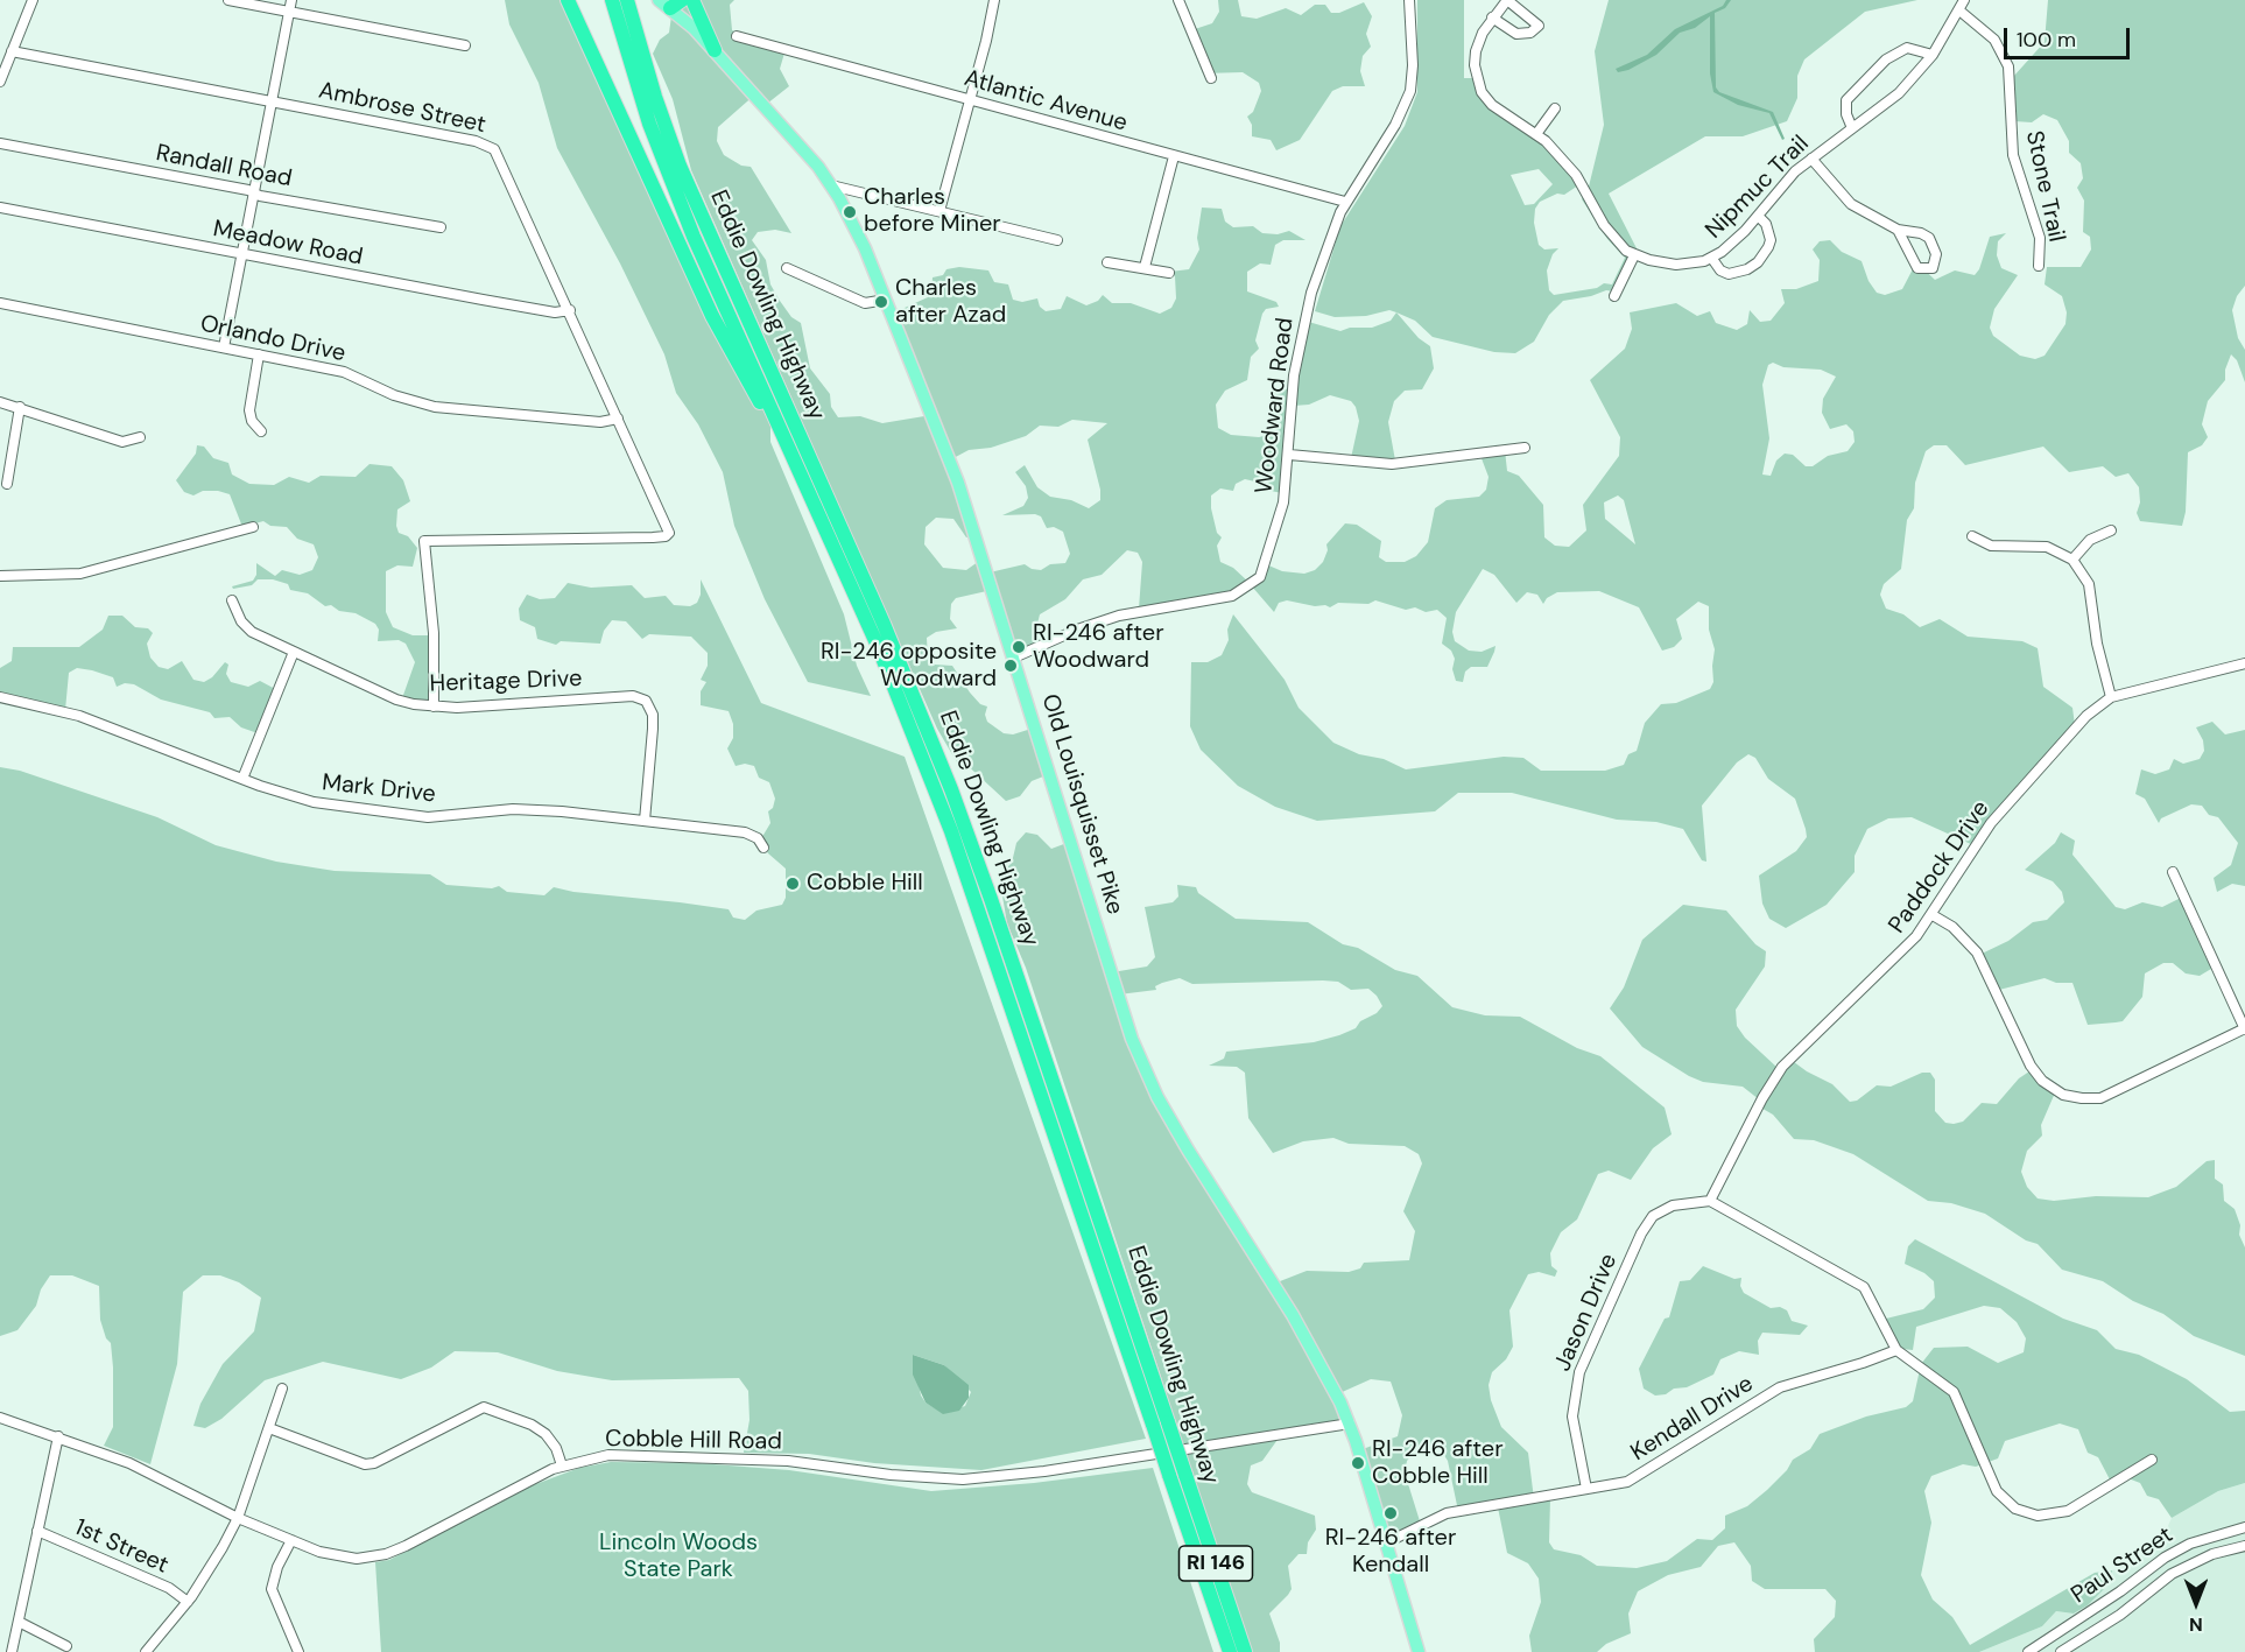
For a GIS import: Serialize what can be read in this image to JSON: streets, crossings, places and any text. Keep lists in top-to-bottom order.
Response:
{
  "streets": {
    "highway": ["Eddie Dowling Highway", "RI 146"],
    "main road": ["Old Louisquisset Pike"],
    "street": [
      "Atlantic Avenue",
      "Ambrose Street",
      "Randall Road",
      "Stone Trail",
      "Nipmuc Trail",
      "Meadow Road",
      "Orlando Drive",
      "Woodward Road",
      "Heritage Drive",
      "Mark Drive",
      "Paddock Drive",
      "Jason Drive",
      "Kendall Drive",
      "Cobble Hill Road",
      "1st Street",
      "Paul Street"
    ]
  },
  "crossings": [
    ["Atlantic Avenue", "Woodward Road"],
    ["Ambrose Street", "Meadow Road"],
    ["Ambrose Street", "Orlando Drive"],
    ["Ambrose Street", "Heritage Drive"],
    ["Stone Trail", "Nipmuc Trail"],
    ["Woodward Road", "Old Louisquisset Pike"],
    ["Heritage Drive", "Mark Drive"],
    ["Old Louisquisset Pike", "Kendall Drive"],
    ["Old Louisquisset Pike", "Cobble Hill Road"],
    ["Paddock Drive", "Jason Drive"],
    ["Jason Drive", "Kendall Drive"]
  ],
  "parks": ["Lincoln Woods State Park"],
  "places": [
    "Charles before Miner",
    "Charles after Azad",
    "RI-246 after Woodward",
    "RI-246 opposite Woodward",
    "Cobble Hill",
    "RI-246 after Cobble Hill",
    "RI-246 after Kendall"
  ],
  "scale_bar": "100 m",
  "north": "bottom"
}
